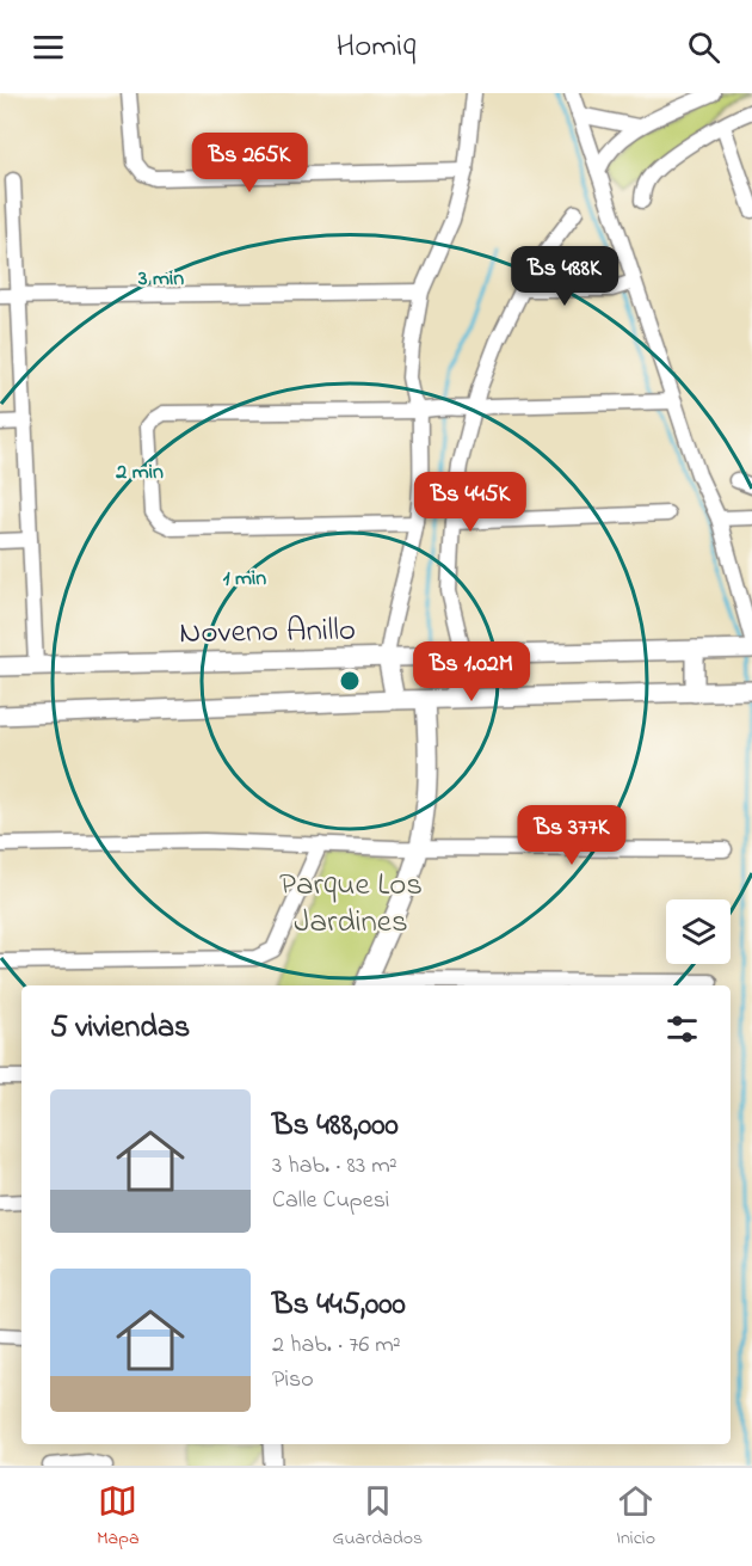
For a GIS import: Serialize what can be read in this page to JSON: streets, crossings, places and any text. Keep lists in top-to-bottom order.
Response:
{
  "streets": {
    "street": ["Noveno Anillo"]
  },
  "parks": ["Parque Los Jardines"],
  "page": {
    "header": "Homiq",
    "price": [
      "Bs 265K",
      "Bs 488K",
      "Bs 445K",
      "Bs 1.02M",
      "Bs 377K"
    ],
    "heading": "5 viviendas",
    "list": [
      {
        "name": "Bs 488,000",
        "note": "3 hab. · 83 m² · Calle Cupesi"
      },
      {
        "name": "Bs 445,000",
        "note": "2 hab. · 76 m² · Piso"
      }
    ],
    "tabs": ["Mapa", "Guardados", "Inicio"]
  },
  "rings": ["3 min", "2 min", "1 min"]
}
